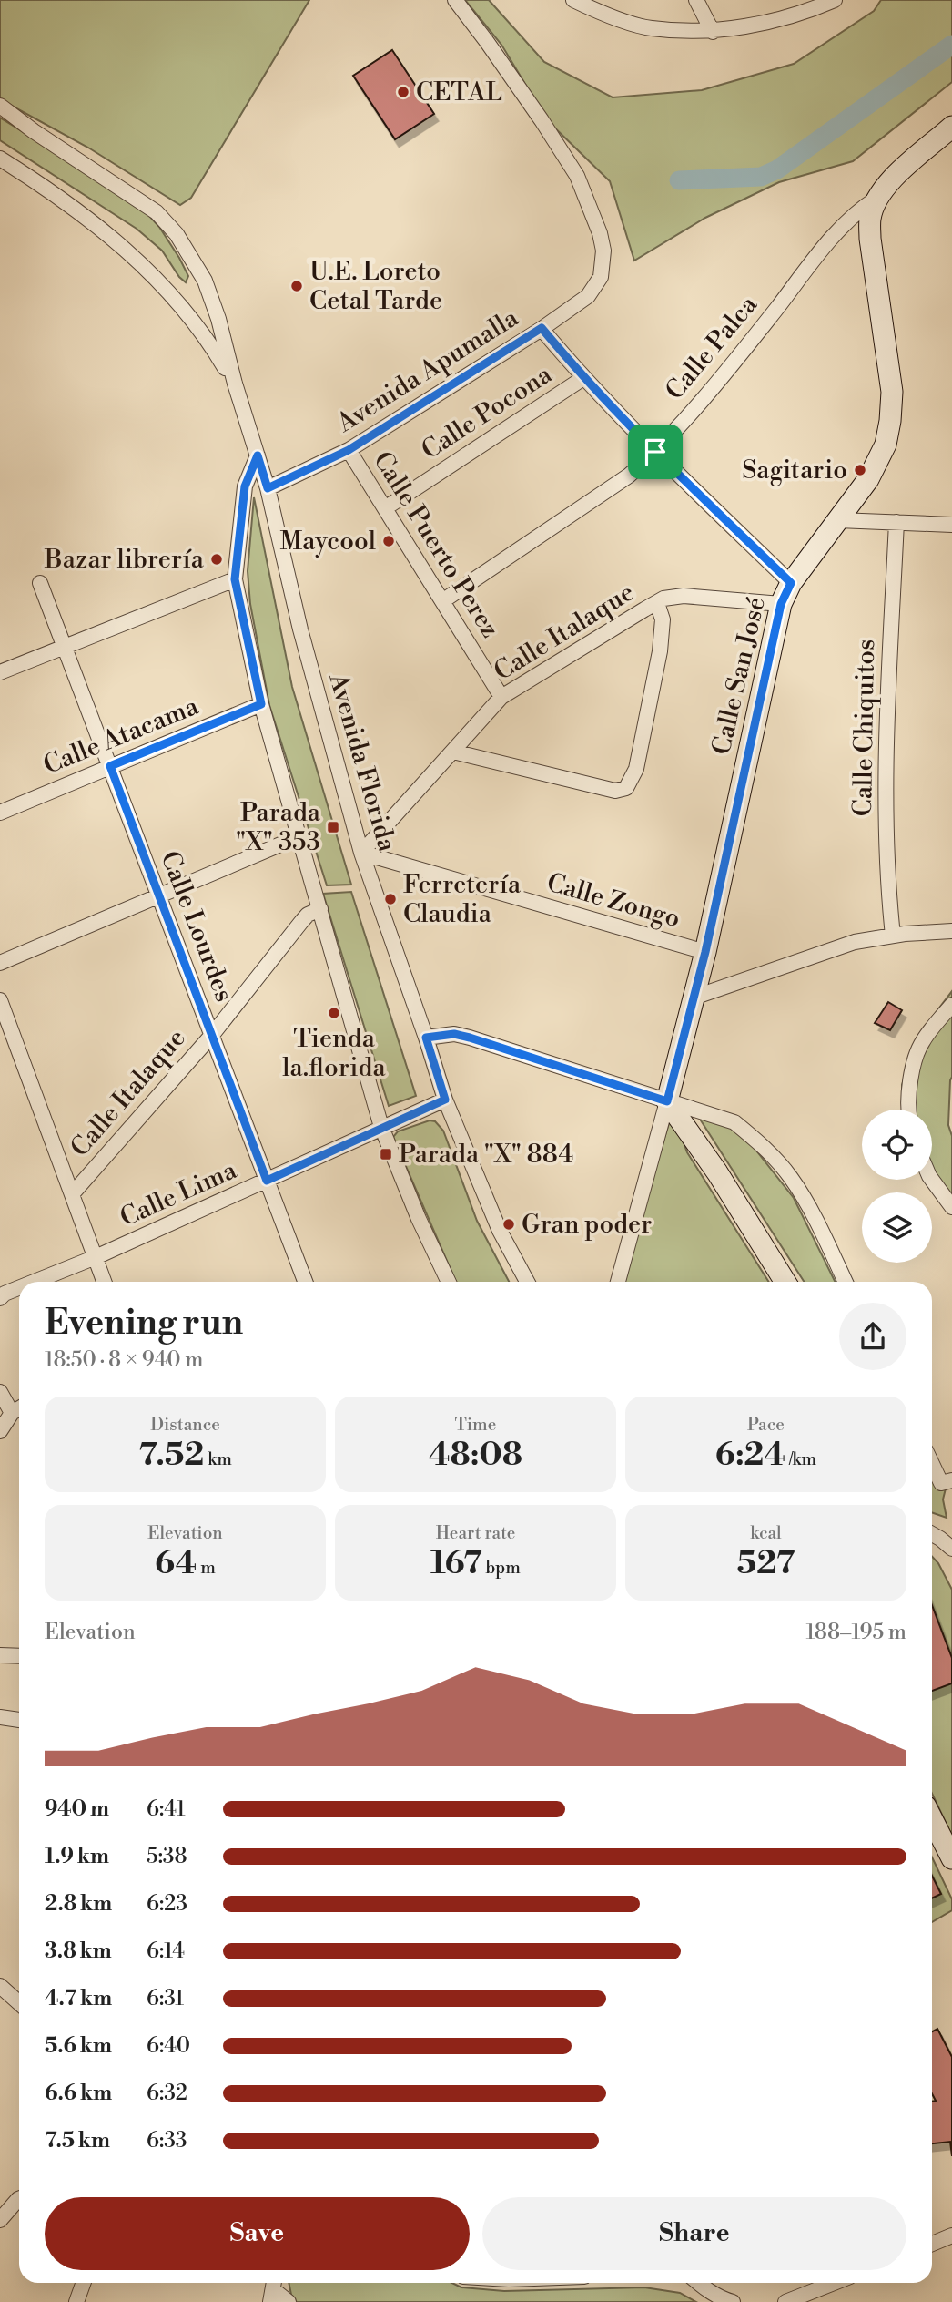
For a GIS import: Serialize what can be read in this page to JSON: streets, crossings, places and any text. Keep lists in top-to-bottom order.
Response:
{
  "streets": {
    "street": [
      "Calle Palca",
      "Avenida Apumalla",
      "Calle Pocona",
      "Calle Puerto Perez",
      "Calle Italaque",
      "Calle San José",
      "Calle Chiquitos",
      "Calle Atacama",
      "Avenida Florida",
      "Calle Zongo",
      "Calle Lourdes",
      "Calle Lima"
    ]
  },
  "crossings": [
    ["Calle Palca", "Calle Puerto Perez"],
    ["Calle Palca", "Calle San José"],
    ["Avenida Apumalla", "Calle Puerto Perez"],
    ["Avenida Apumalla", "Avenida Florida"],
    ["Calle Pocona", "Calle Puerto Perez"],
    ["Calle Puerto Perez", "Calle Italaque"],
    ["Calle Italaque", "Calle San José"],
    ["Calle Italaque", "Avenida Florida"],
    ["Calle Italaque", "Calle Zongo"],
    ["Calle Italaque", "Calle Lourdes"],
    ["Calle San José", "Calle Zongo"],
    ["Calle Atacama", "Calle Lourdes"],
    ["Avenida Florida", "Calle Zongo"],
    ["Avenida Florida", "Calle Lima"],
    ["Calle Lourdes", "Calle Lima"]
  ],
  "places": {
    "other": [
      "CETAL",
      "U.E. Loreto Cetal Tarde",
      "Sagitario",
      "Maycool",
      "Bazar librería",
      "Ferretería Claudia",
      "Tienda la.florida",
      "Gran poder"
    ],
    "transit": ["Parada \"X\" 353", "Parada \"X\" 884"]
  },
  "page": {
    "heading": ["Evening run", "18:50 · 8 × 940 m"],
    "stats": [
      ["Distance", "7.52 km"],
      ["Time", "48:08"],
      ["Pace", "6:24 /km"],
      ["Elevation", "64 m"],
      ["Heart rate", "167 bpm"],
      ["kcal", "527"]
    ],
    "chart": ["Elevation", "188–195 m"],
    "list": [
      {
        "name": "940 m",
        "note": "6:41"
      },
      {
        "name": "1.9 km",
        "note": "5:38"
      },
      {
        "name": "2.8 km",
        "note": "6:23"
      },
      {
        "name": "3.8 km",
        "note": "6:14"
      },
      {
        "name": "4.7 km",
        "note": "6:31"
      },
      {
        "name": "5.6 km",
        "note": "6:40"
      },
      {
        "name": "6.6 km",
        "note": "6:32"
      },
      {
        "name": "7.5 km",
        "note": "6:33"
      }
    ],
    "buttons": ["Save", "Share"]
  }
}
